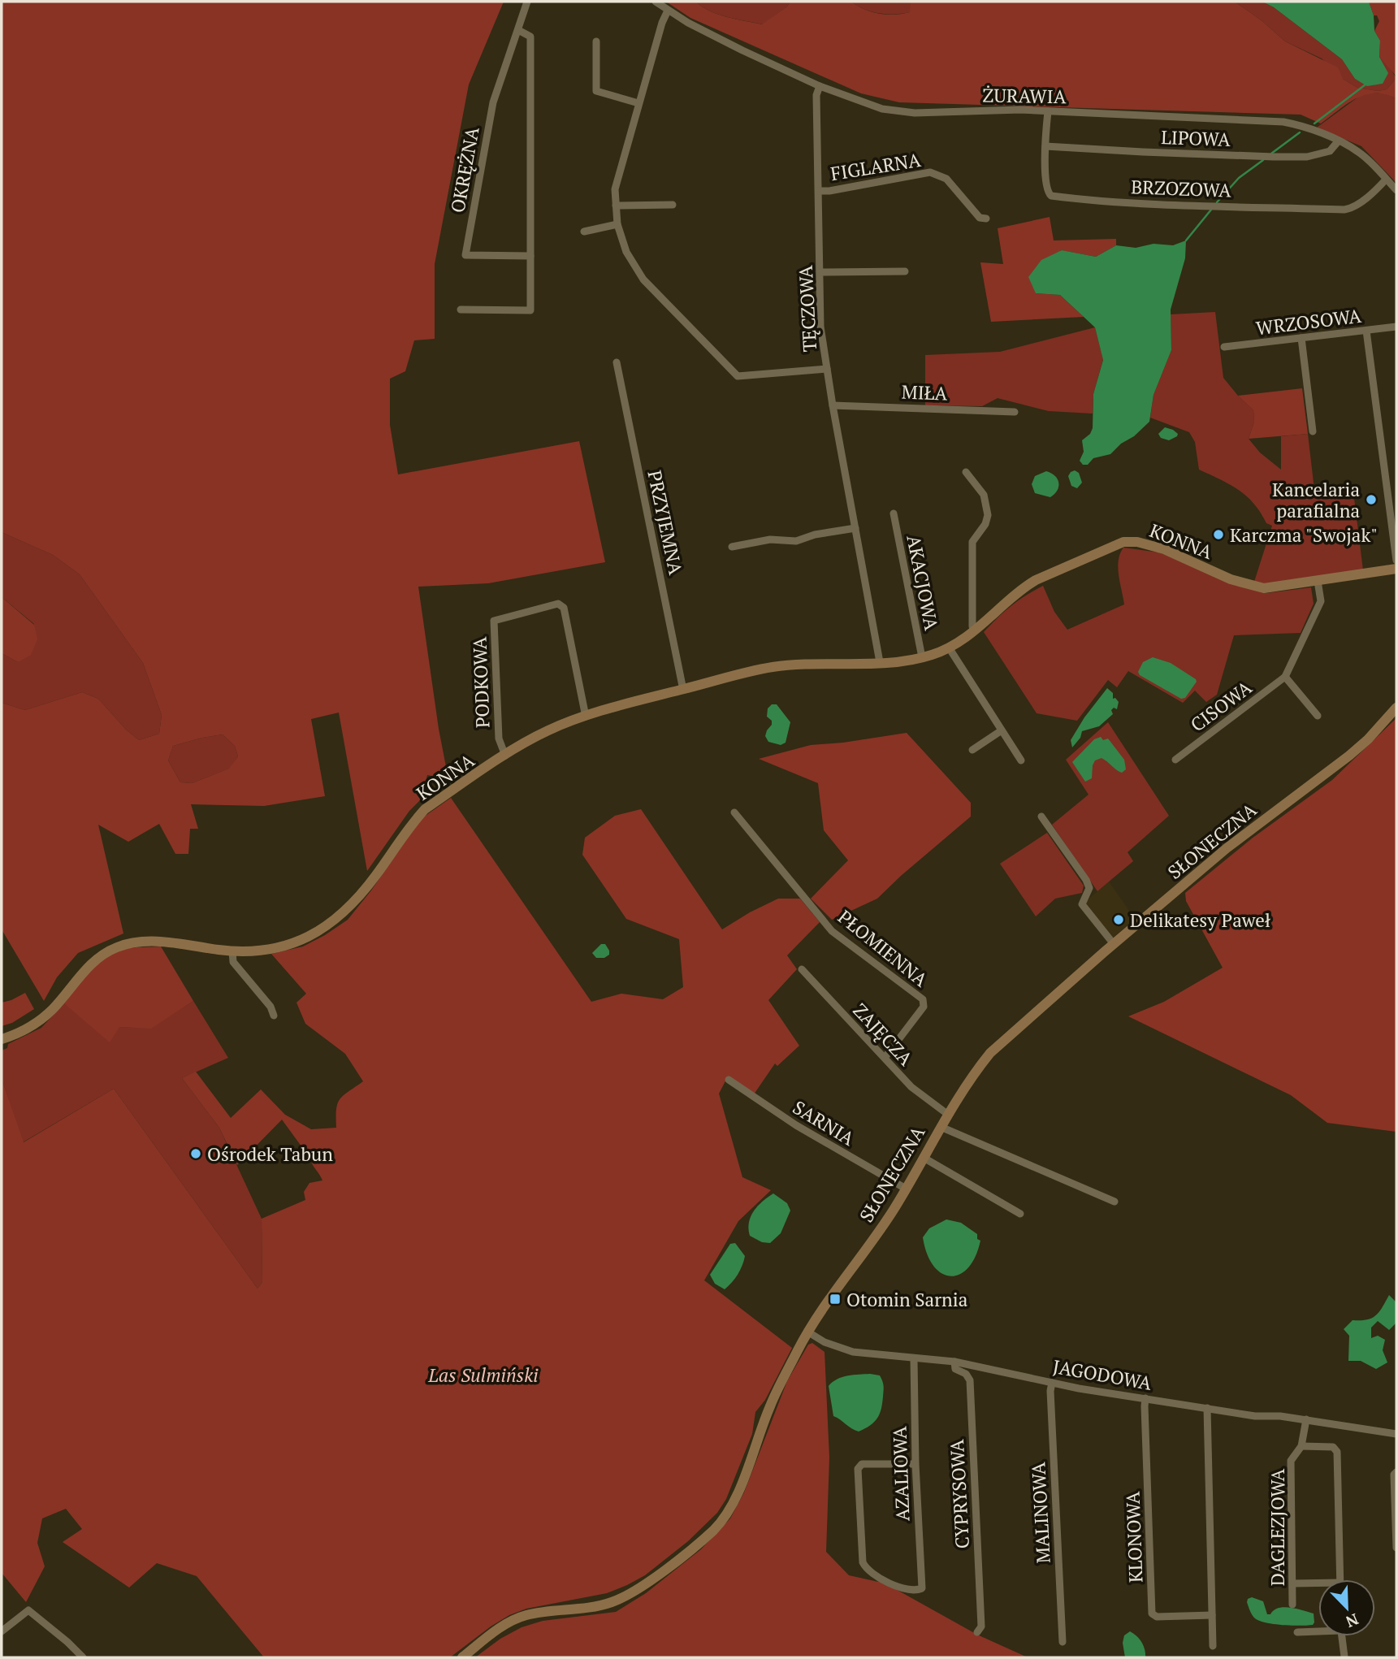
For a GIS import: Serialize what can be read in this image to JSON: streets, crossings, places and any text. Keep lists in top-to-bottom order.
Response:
{
  "streets": {
    "street": [
      "ŻURAWIA",
      "LIPOWA",
      "FIGLARNA",
      "OKRĘŻNA",
      "BRZOZOWA",
      "TĘCZOWA",
      "WRZOSOWA",
      "MIŁA",
      "PRZYJEMNA",
      "KONNA",
      "AKACJOWA",
      "PODKOWA",
      "CISOWA",
      "SŁONECZNA",
      "PŁOMIENNA",
      "ZAJĘCZA",
      "SARNIA",
      "JAGODOWA",
      "AZALIOWA",
      "CYPRYSOWA",
      "MALINOWA",
      "DAGLEZJOWA",
      "KLONOWA"
    ]
  },
  "crossings": [
    ["ŻURAWIA", "LIPOWA"],
    ["ŻURAWIA", "BRZOZOWA"],
    ["ŻURAWIA", "TĘCZOWA"],
    ["LIPOWA", "BRZOZOWA"],
    ["FIGLARNA", "TĘCZOWA"],
    ["TĘCZOWA", "MIŁA"],
    ["TĘCZOWA", "KONNA"],
    ["PRZYJEMNA", "KONNA"],
    ["KONNA", "AKACJOWA"],
    ["KONNA", "PODKOWA"],
    ["KONNA", "CISOWA"],
    ["SŁONECZNA", "ZAJĘCZA"],
    ["SŁONECZNA", "SARNIA"],
    ["SŁONECZNA", "JAGODOWA"],
    ["PŁOMIENNA", "ZAJĘCZA"],
    ["JAGODOWA", "AZALIOWA"],
    ["JAGODOWA", "CYPRYSOWA"],
    ["JAGODOWA", "MALINOWA"],
    ["JAGODOWA", "DAGLEZJOWA"],
    ["JAGODOWA", "KLONOWA"]
  ],
  "parks": ["Las Sulmiński"],
  "places": {
    "other": [
      "Kancelaria parafialna",
      "Karczma \"Swojak\"",
      "Delikatesy Paweł",
      "Ośrodek Tabun"
    ],
    "transit": ["Otomin Sarnia"]
  },
  "north": "bottom right"
}
